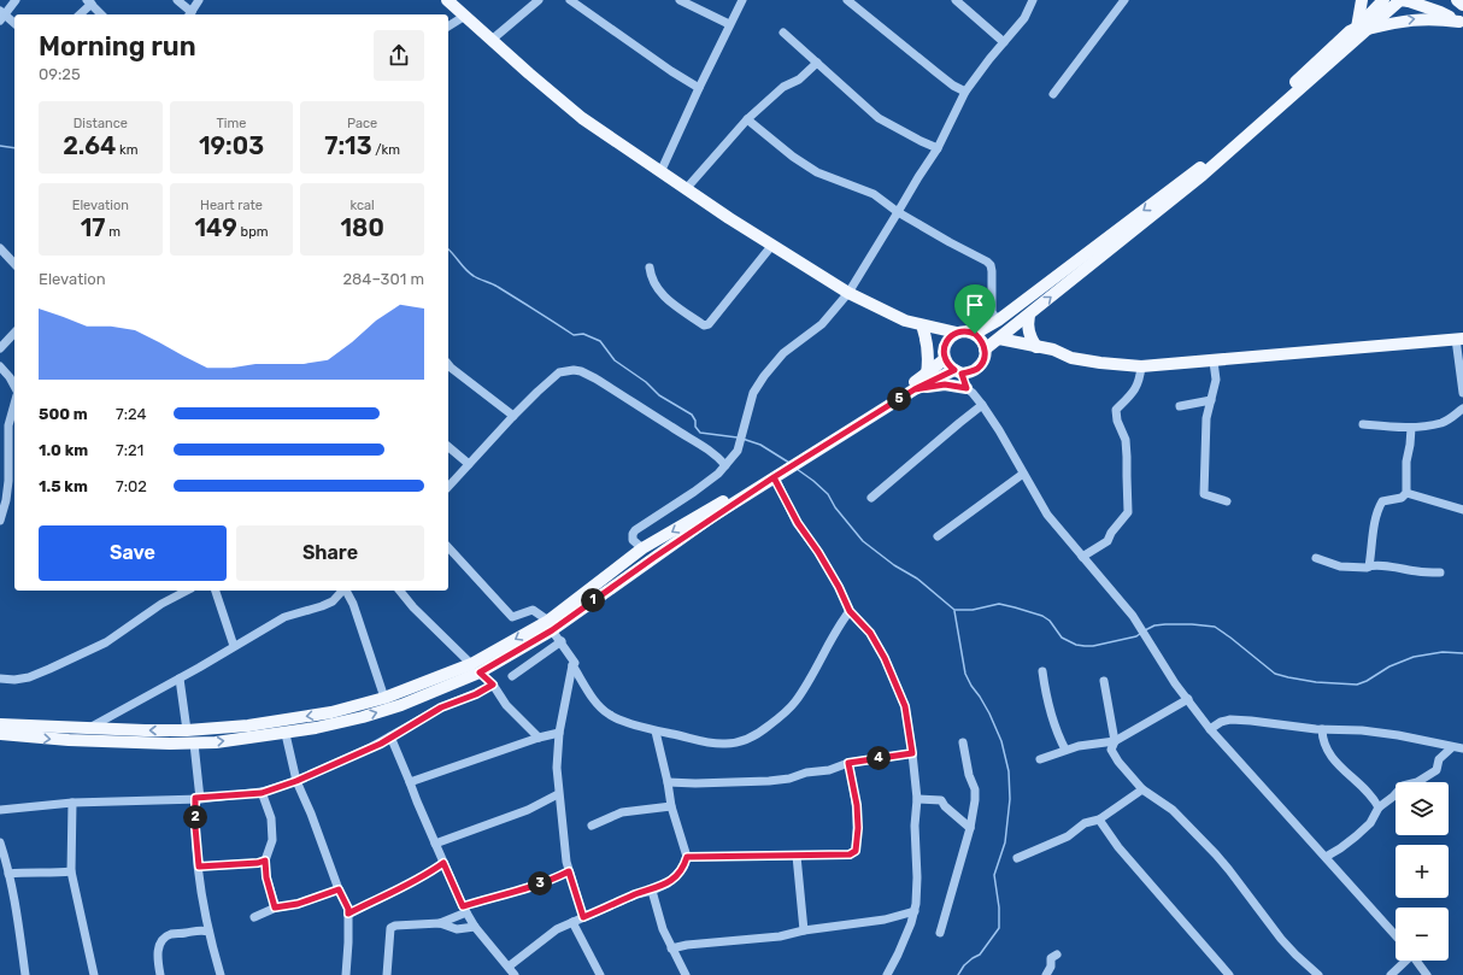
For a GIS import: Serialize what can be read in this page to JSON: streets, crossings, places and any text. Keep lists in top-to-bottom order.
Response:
{
  "page": {
    "heading": ["Morning run", "09:25"],
    "stats": [
      ["Distance", "2.64 km"],
      ["Time", "19:03"],
      ["Pace", "7:13 /km"],
      ["Elevation", "17 m"],
      ["Heart rate", "149 bpm"],
      ["kcal", "180"]
    ],
    "chart": ["Elevation", "284–301 m"],
    "pins": [
      "5",
      "1",
      "4",
      "2",
      "3"
    ],
    "list": [
      {
        "name": "500 m",
        "note": "7:24"
      },
      {
        "name": "1.0 km",
        "note": "7:21"
      },
      {
        "name": "1.5 km",
        "note": "7:02"
      }
    ],
    "buttons": ["Save", "Share"],
    "map_buttons": ["+", "−"]
  }
}
